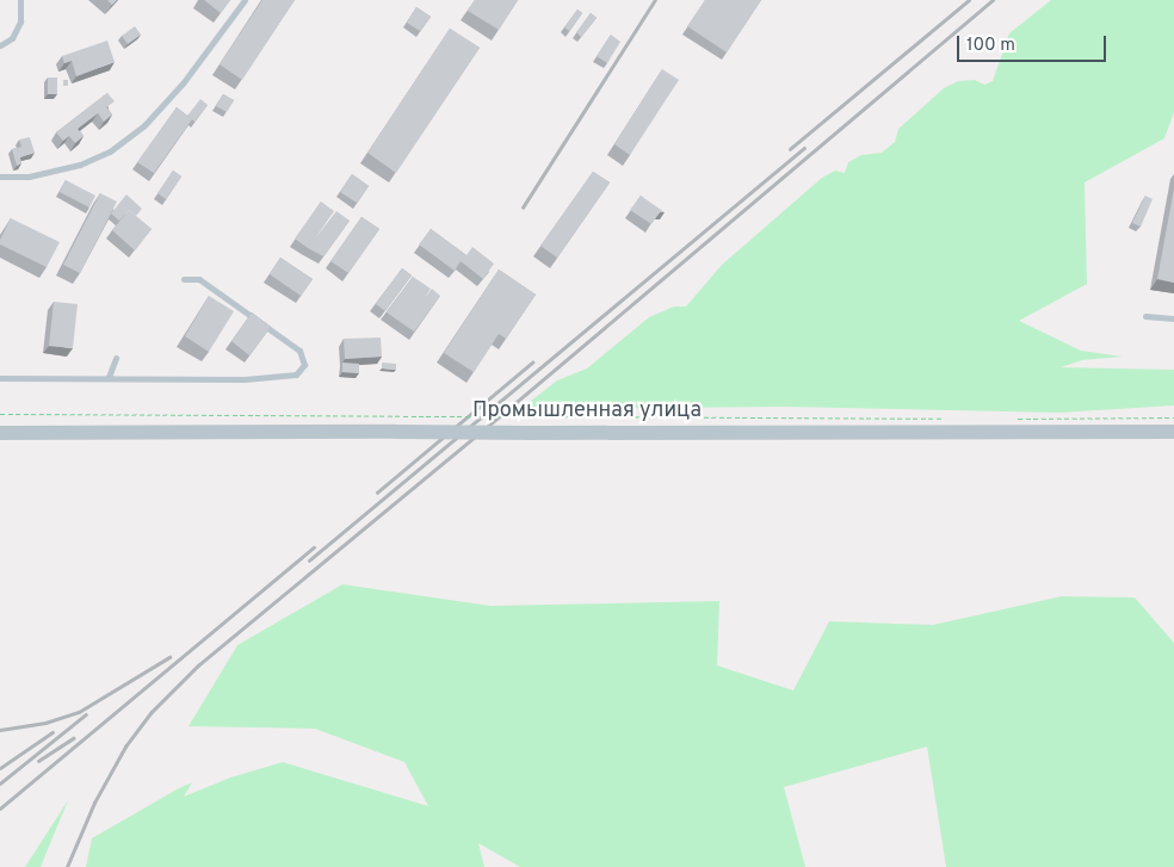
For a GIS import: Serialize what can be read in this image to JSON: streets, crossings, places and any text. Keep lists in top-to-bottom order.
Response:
{
  "streets": {
    "street": ["Промышленная улица"]
  },
  "scale_bar": "100 m"
}
